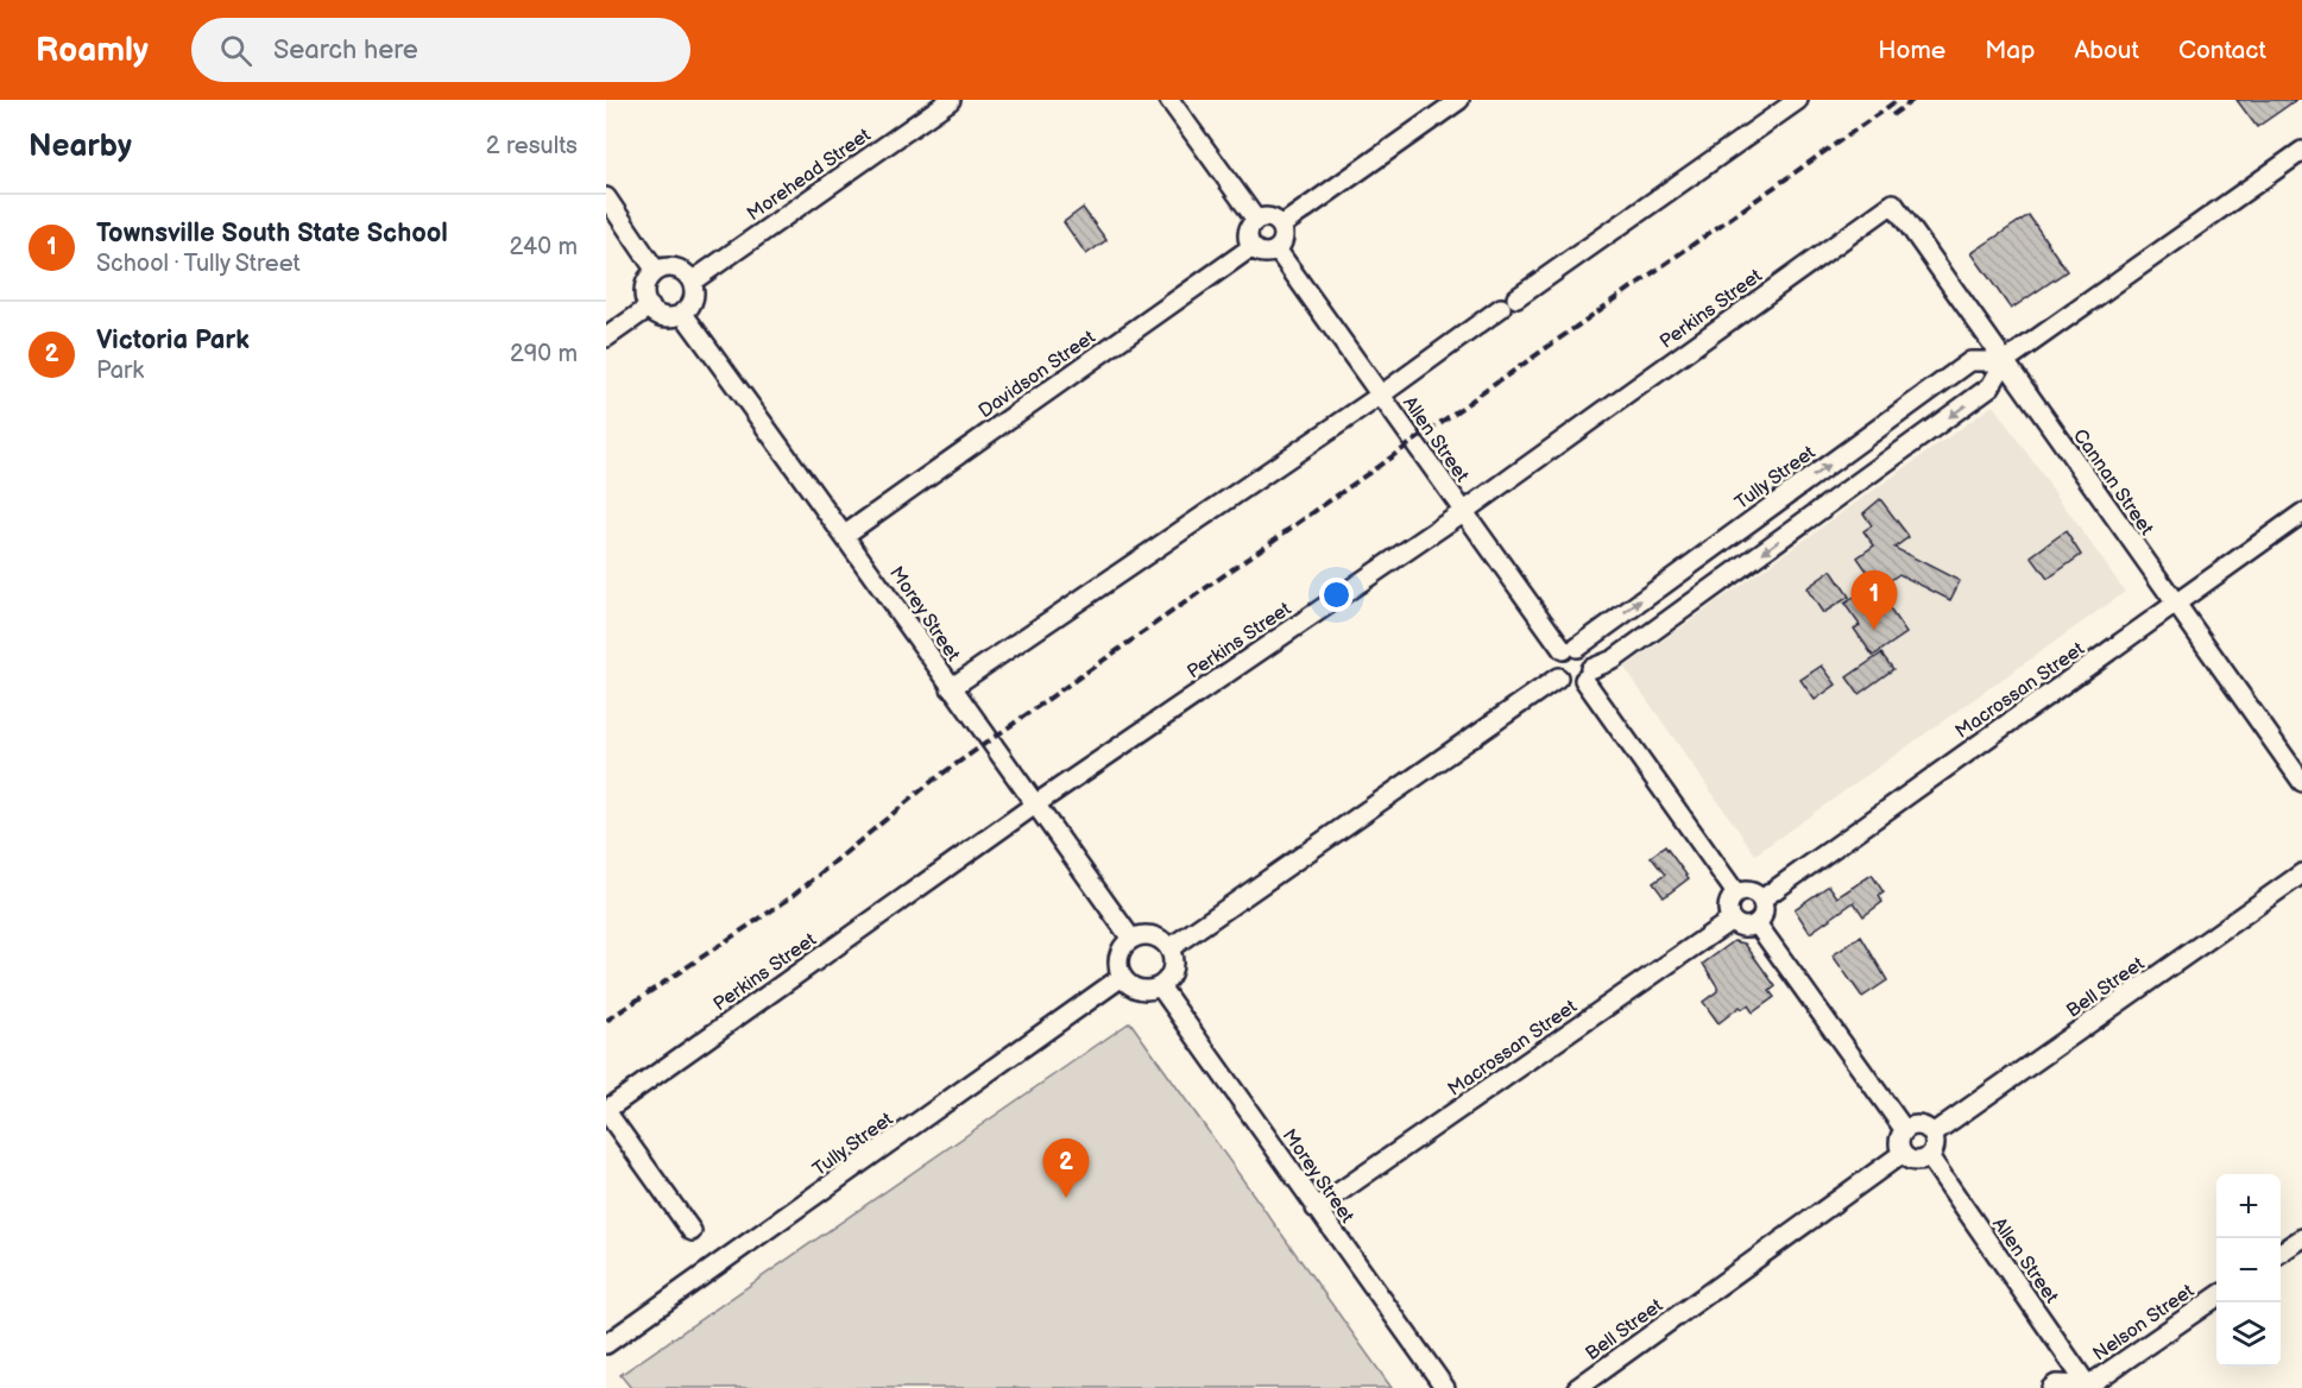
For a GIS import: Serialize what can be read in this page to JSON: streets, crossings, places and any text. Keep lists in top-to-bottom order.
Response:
{
  "streets": {
    "street": [
      "Morehead Street",
      "Perkins Street",
      "Davidson Street",
      "Allen Street",
      "Tully Street",
      "Cannan Street",
      "Morey Street",
      "Macrossan Street",
      "Bell Street",
      "Nelson Street"
    ]
  },
  "crossings": [
    ["Morehead Street", "Morey Street"],
    ["Perkins Street", "Allen Street"],
    ["Perkins Street", "Cannan Street"],
    ["Perkins Street", "Morey Street"],
    ["Davidson Street", "Allen Street"],
    ["Davidson Street", "Morey Street"],
    ["Allen Street", "Tully Street"],
    ["Allen Street", "Bell Street"],
    ["Allen Street", "Nelson Street"],
    ["Tully Street", "Cannan Street"],
    ["Tully Street", "Morey Street"],
    ["Cannan Street", "Macrossan Street"],
    ["Morey Street", "Macrossan Street"]
  ],
  "page": {
    "header": "Roamly",
    "search": "Search here",
    "nav": [
      "Home",
      "Map",
      "About",
      "Contact"
    ],
    "heading": ["Nearby", "2 results"],
    "list": [
      {
        "mark": "1",
        "name": "Townsville South State School",
        "note": "School · Tully Street",
        "value": "240 m"
      },
      {
        "mark": "2",
        "name": "Victoria Park",
        "note": "Park",
        "value": "290 m"
      }
    ],
    "pins": ["1", "2"],
    "map_buttons": ["+", "−"]
  }
}
